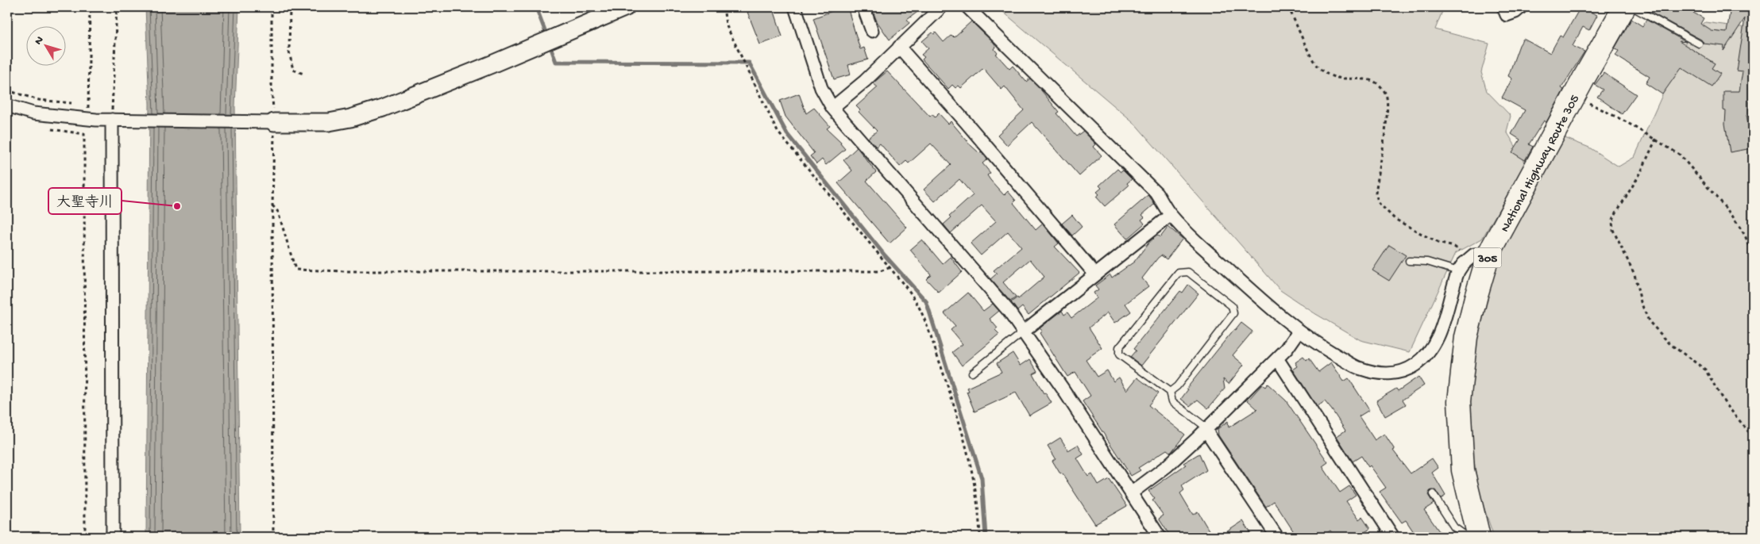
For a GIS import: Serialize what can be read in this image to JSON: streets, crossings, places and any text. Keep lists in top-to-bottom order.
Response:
{
  "streets": {
    "highway": ["National Highway Route 305", "305"]
  },
  "places": ["大聖寺川"],
  "north": "top left"
}
